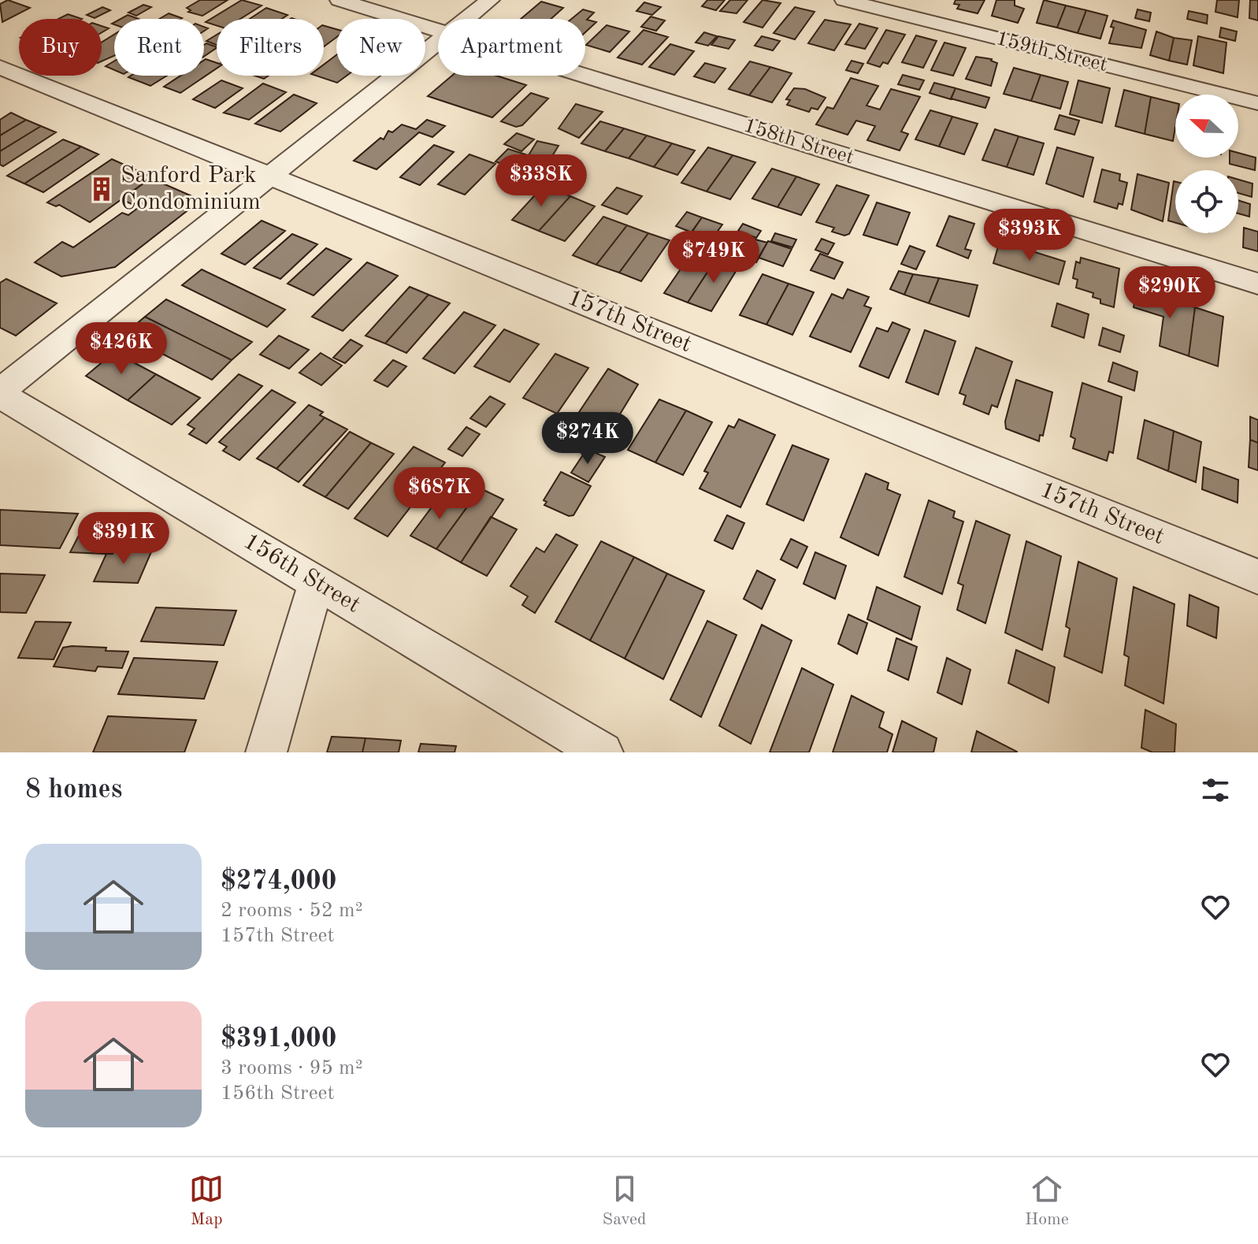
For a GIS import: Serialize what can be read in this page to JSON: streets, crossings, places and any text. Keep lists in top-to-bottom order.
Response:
{
  "streets": {
    "street": [
      "159th Street",
      "158th Street",
      "157th Street",
      "156th Street"
    ]
  },
  "places": {
    "building": ["Sanford Park Condominium"]
  },
  "north": "left",
  "page": {
    "chip": [
      "Buy",
      "Rent",
      "Filters",
      "New",
      "Apartment"
    ],
    "price": [
      "$338K",
      "$393K",
      "$749K",
      "$290K",
      "$426K",
      "$274K",
      "$687K",
      "$391K"
    ],
    "heading": "8 homes",
    "list": [
      {
        "name": "$274,000",
        "note": "2 rooms · 52 m² · 157th Street"
      },
      {
        "name": "$391,000",
        "note": "3 rooms · 95 m² · 156th Street"
      }
    ],
    "tabs": ["Map", "Saved", "Home"]
  }
}
